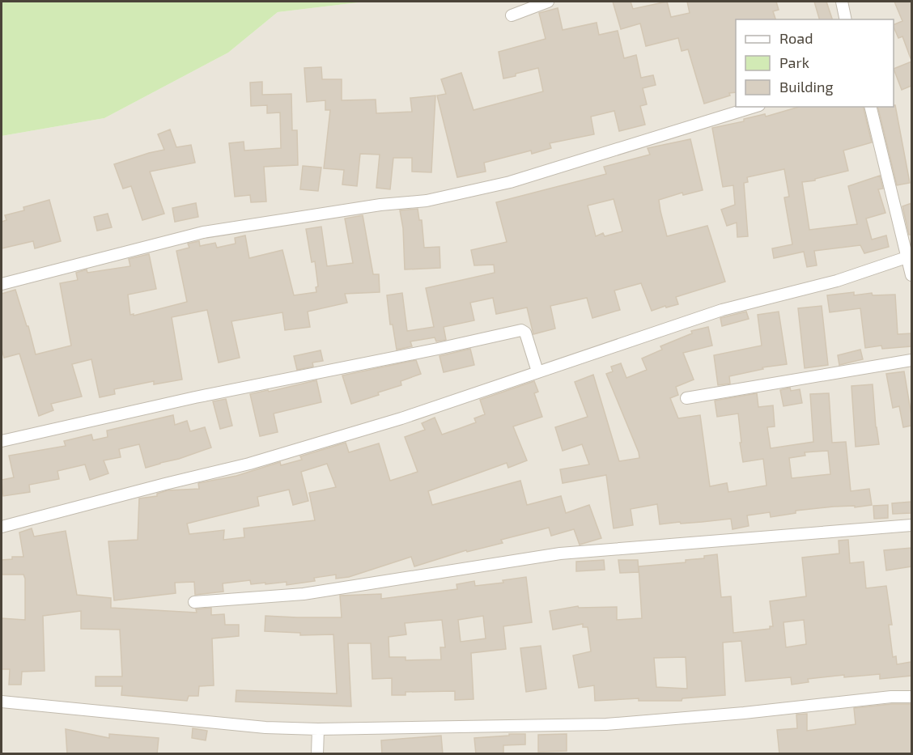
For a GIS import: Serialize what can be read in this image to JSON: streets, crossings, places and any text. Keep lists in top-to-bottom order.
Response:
{
  "legend": ["Road", "Park", "Building"]
}
